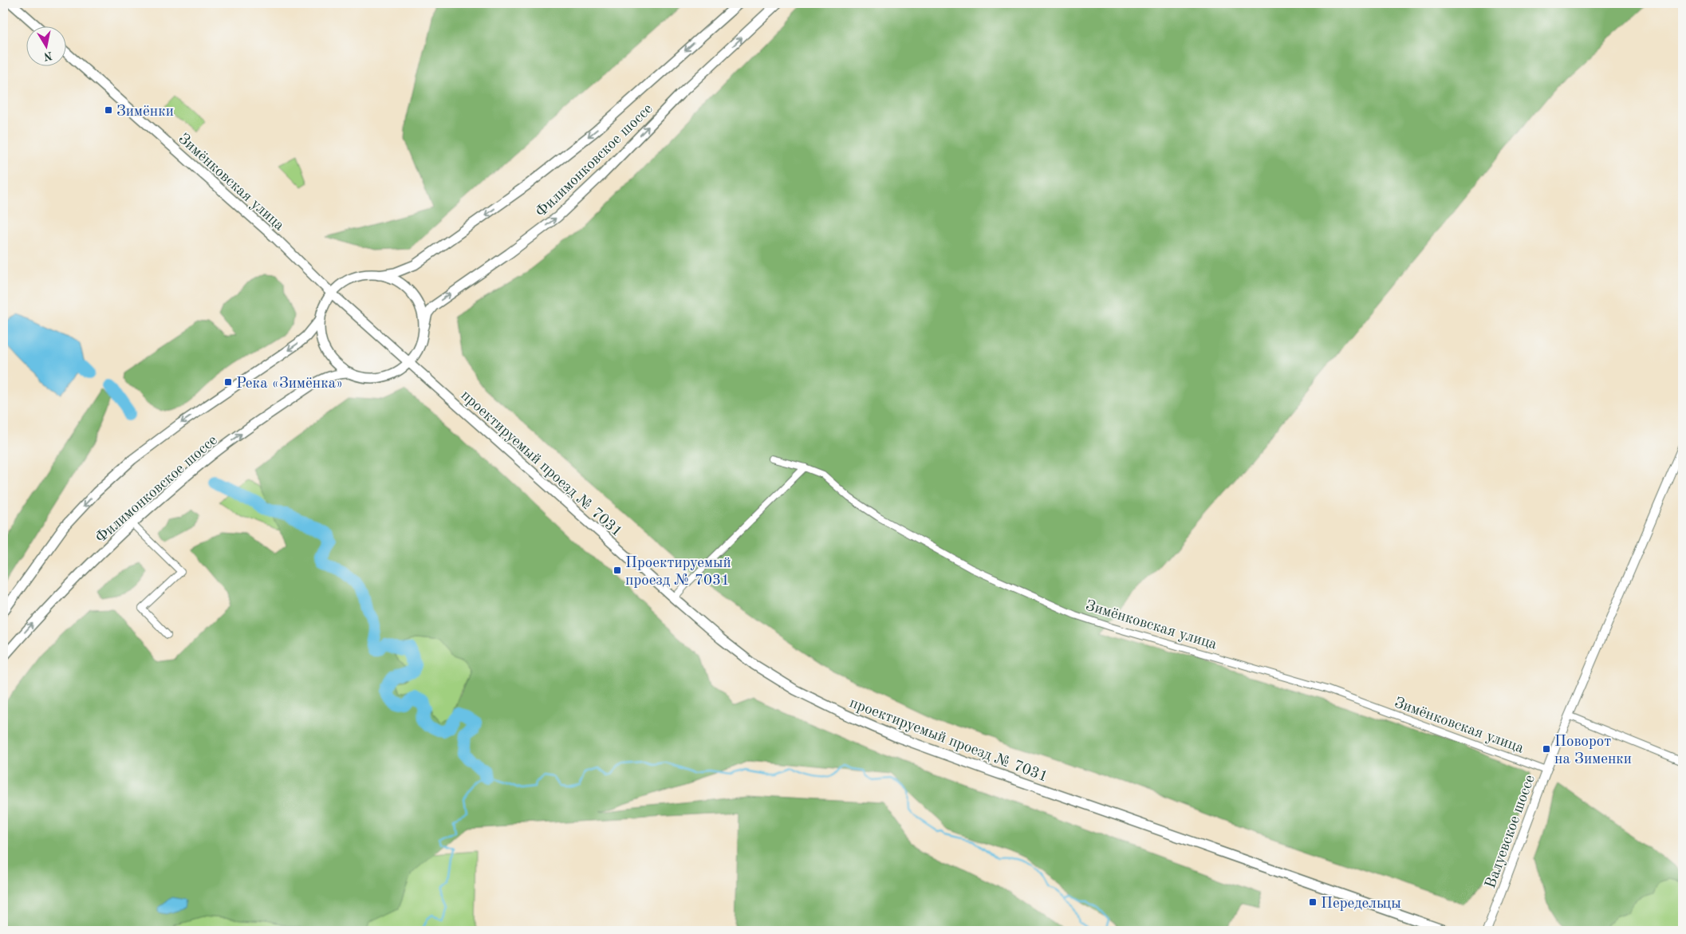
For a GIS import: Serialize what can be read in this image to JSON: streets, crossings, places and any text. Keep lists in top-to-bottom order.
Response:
{
  "streets": {
    "main road": ["Филимонковское шоссе", "Зимёнковская улица", "проектируемый проезд № 7031"],
    "street": ["Валуевское шоссе"]
  },
  "crossings": [
    ["Филимонковское шоссе", "Зимёнковская улица"],
    ["Филимонковское шоссе", "проектируемый проезд № 7031"],
    ["Зимёнковская улица", "проектируемый проезд № 7031"],
    ["Зимёнковская улица", "Валуевское шоссе"]
  ],
  "places": {
    "transit": [
      "Зимёнки",
      "Река «Зимёнка»",
      "Проектируемый проезд № 7031",
      "Поворот на Зименки",
      "Передельцы"
    ]
  },
  "north": "bottom"
}
